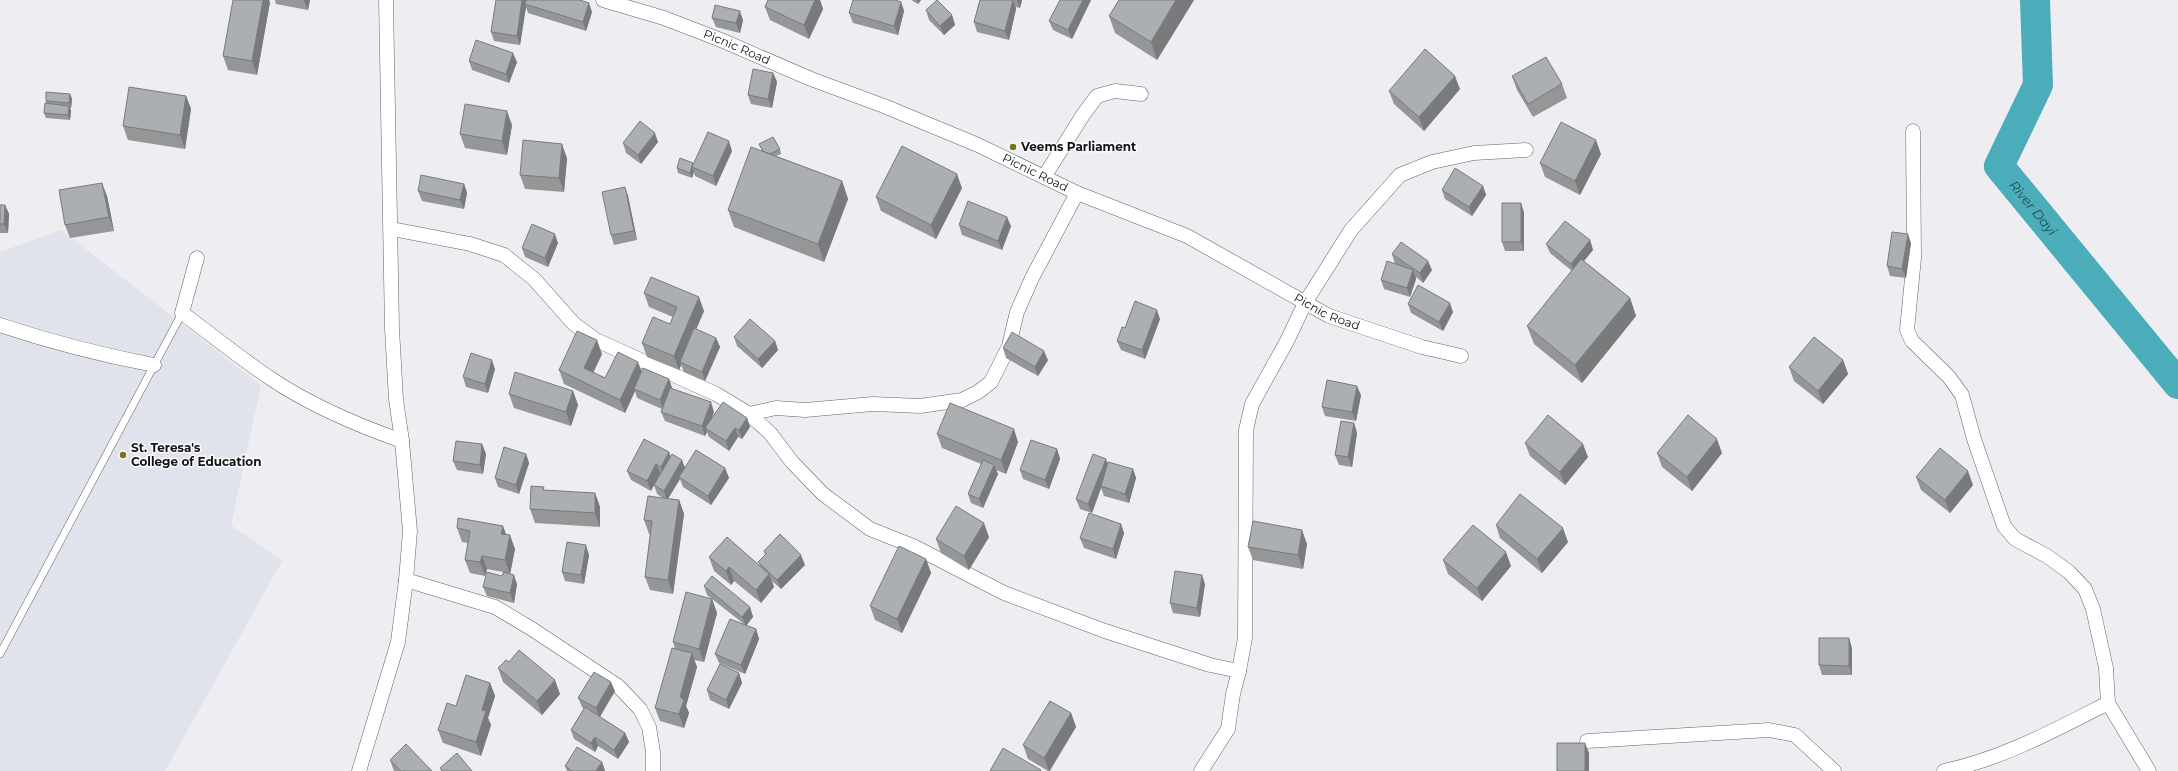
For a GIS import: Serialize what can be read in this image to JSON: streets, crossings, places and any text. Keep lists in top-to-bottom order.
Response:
{
  "streets": {
    "street": ["Picnic Road"]
  },
  "water": ["River Dayi"],
  "places": ["Veems Parliament", "St. Teresa's College of Education"]
}
